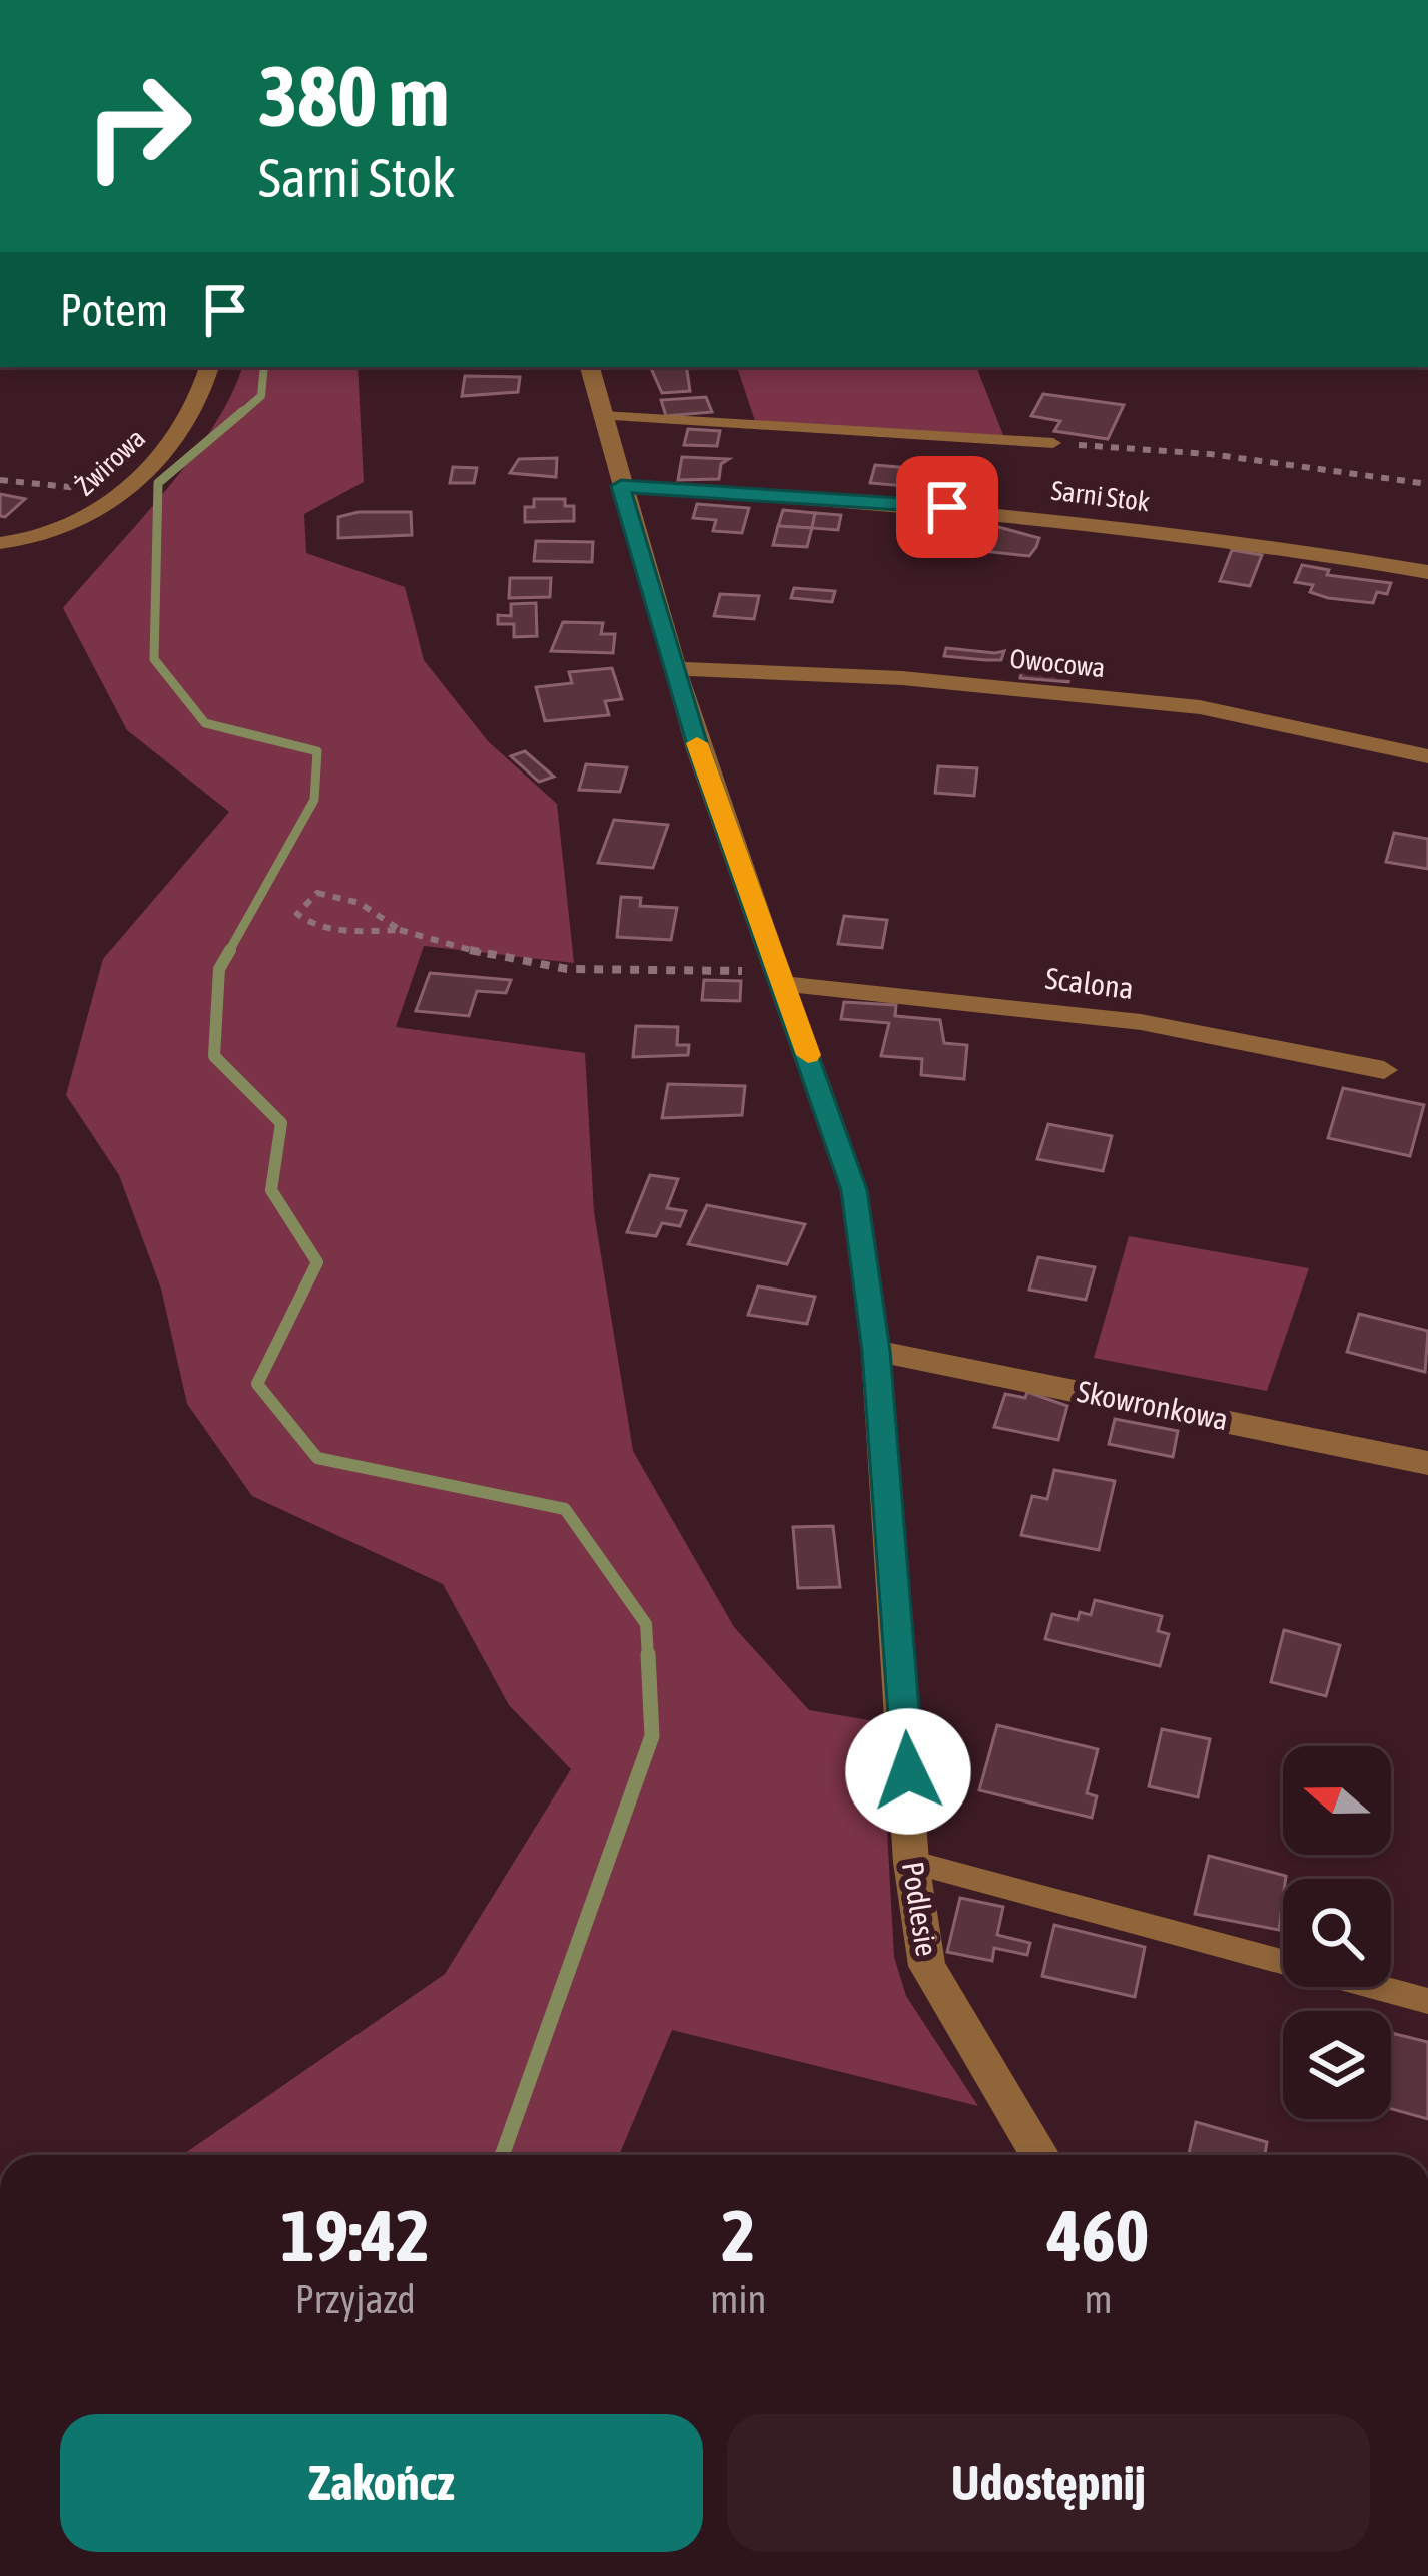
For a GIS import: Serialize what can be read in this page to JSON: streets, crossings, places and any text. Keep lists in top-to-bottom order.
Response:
{
  "streets": {
    "street": [
      "Żwirowa",
      "Sarni Stok",
      "Owocowa",
      "Scalona",
      "Skowronkowa",
      "Podlesie"
    ]
  },
  "crossings": [
    ["Sarni Stok", "Podlesie"],
    ["Owocowa", "Podlesie"],
    ["Scalona", "Podlesie"],
    ["Skowronkowa", "Podlesie"]
  ],
  "north": "left",
  "page": {
    "turn": ["380 m", "Sarni Stok"],
    "then": "Potem",
    "eta": [
      "19:42",
      "Przyjazd",
      "2",
      "min",
      "460",
      "m"
    ],
    "buttons": ["Zakończ", "Udostępnij"]
  }
}
